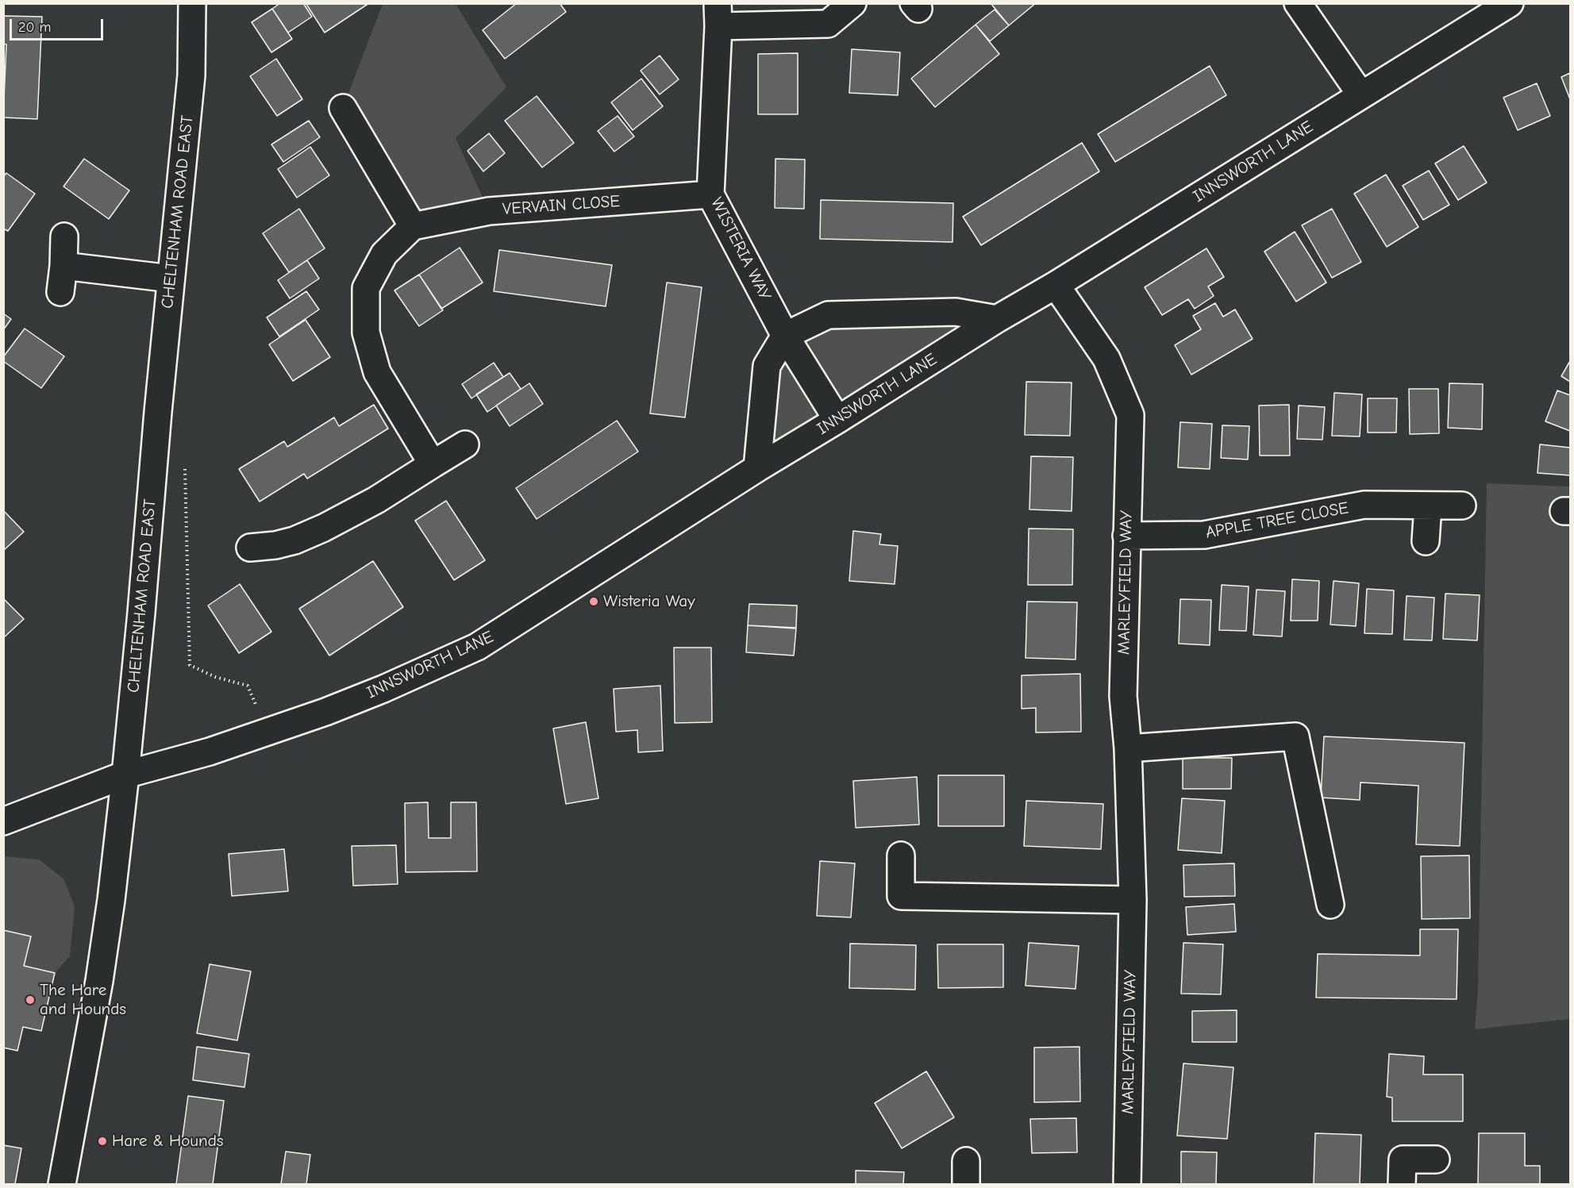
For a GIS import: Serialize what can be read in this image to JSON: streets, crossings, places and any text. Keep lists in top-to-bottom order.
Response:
{
  "streets": {
    "street": [
      "INNSWORTH LANE",
      "VERVAIN CLOSE",
      "CHELTENHAM ROAD EAST",
      "WISTERIA WAY",
      "APPLE TREE CLOSE",
      "MARLEYFIELD WAY"
    ]
  },
  "crossings": [
    ["INNSWORTH LANE", "CHELTENHAM ROAD EAST"],
    ["INNSWORTH LANE", "WISTERIA WAY"],
    ["INNSWORTH LANE", "MARLEYFIELD WAY"],
    ["VERVAIN CLOSE", "WISTERIA WAY"],
    ["APPLE TREE CLOSE", "MARLEYFIELD WAY"]
  ],
  "places": ["Wisteria Way", "The Hare and Hounds", "Hare & Hounds"],
  "scale_bar": "20 m"
}
